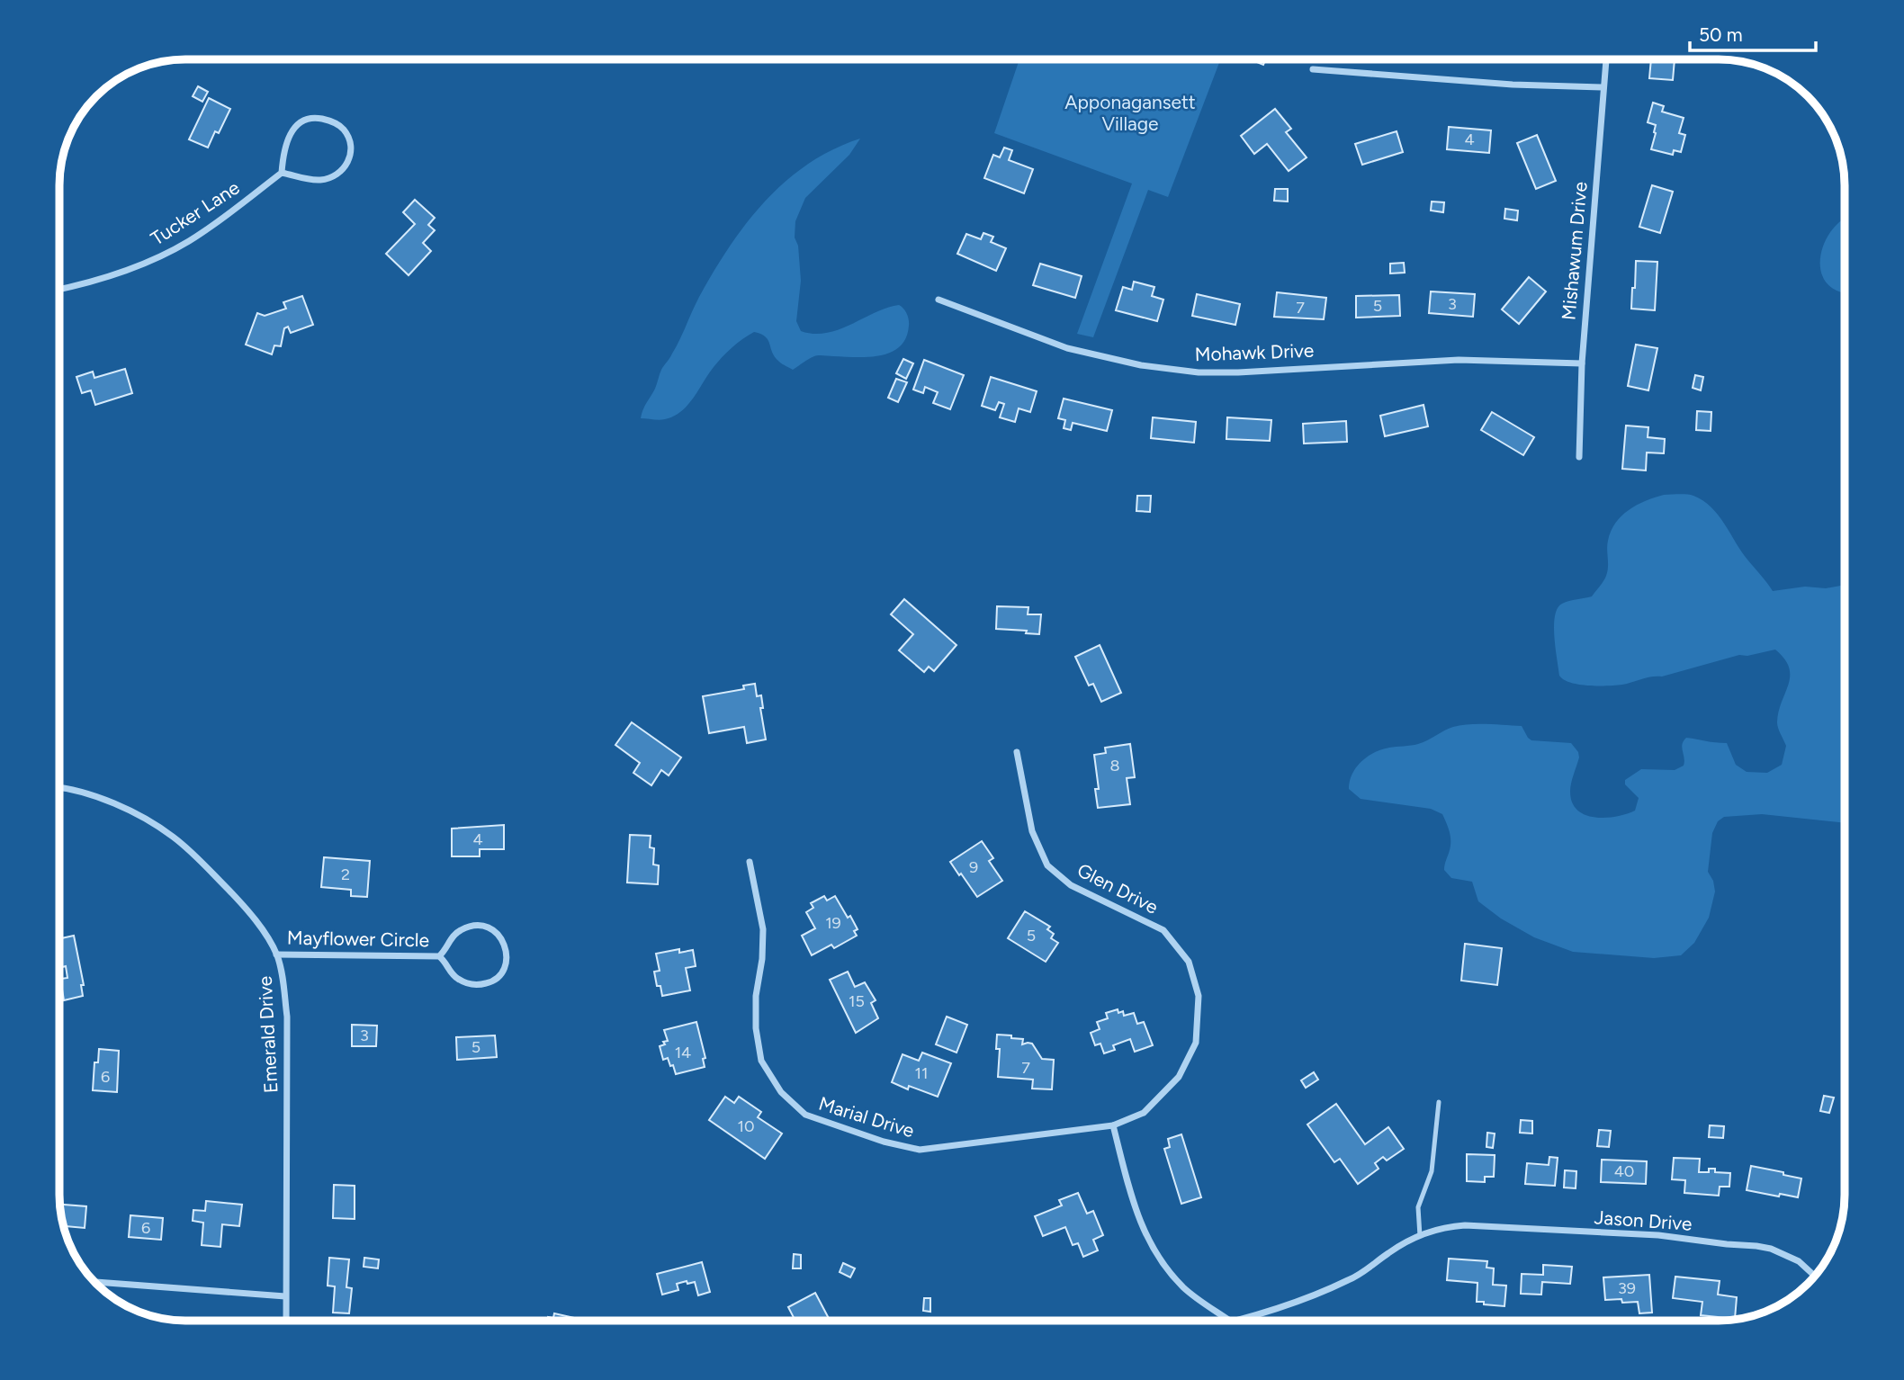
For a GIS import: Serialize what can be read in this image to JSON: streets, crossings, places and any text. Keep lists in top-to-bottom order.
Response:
{
  "streets": {
    "street": [
      "Tucker Lane",
      "Mishawum Drive",
      "Mohawk Drive",
      "Glen Drive",
      "Mayflower Circle",
      "Emerald Drive",
      "Marial Drive",
      "Jason Drive"
    ]
  },
  "crossings": [
    ["Mishawum Drive", "Mohawk Drive"],
    ["Glen Drive", "Marial Drive"],
    ["Mayflower Circle", "Emerald Drive"]
  ],
  "parks": ["Apponagansett Village"],
  "house_numbers": [
    "4",
    "3",
    "5",
    "7",
    "8",
    "4",
    "9",
    "2",
    "19",
    "5",
    "15",
    "3",
    "5",
    "14",
    "7",
    "11",
    "6",
    "10",
    "40",
    "6",
    "39"
  ],
  "scale_bar": "50 m"
}
